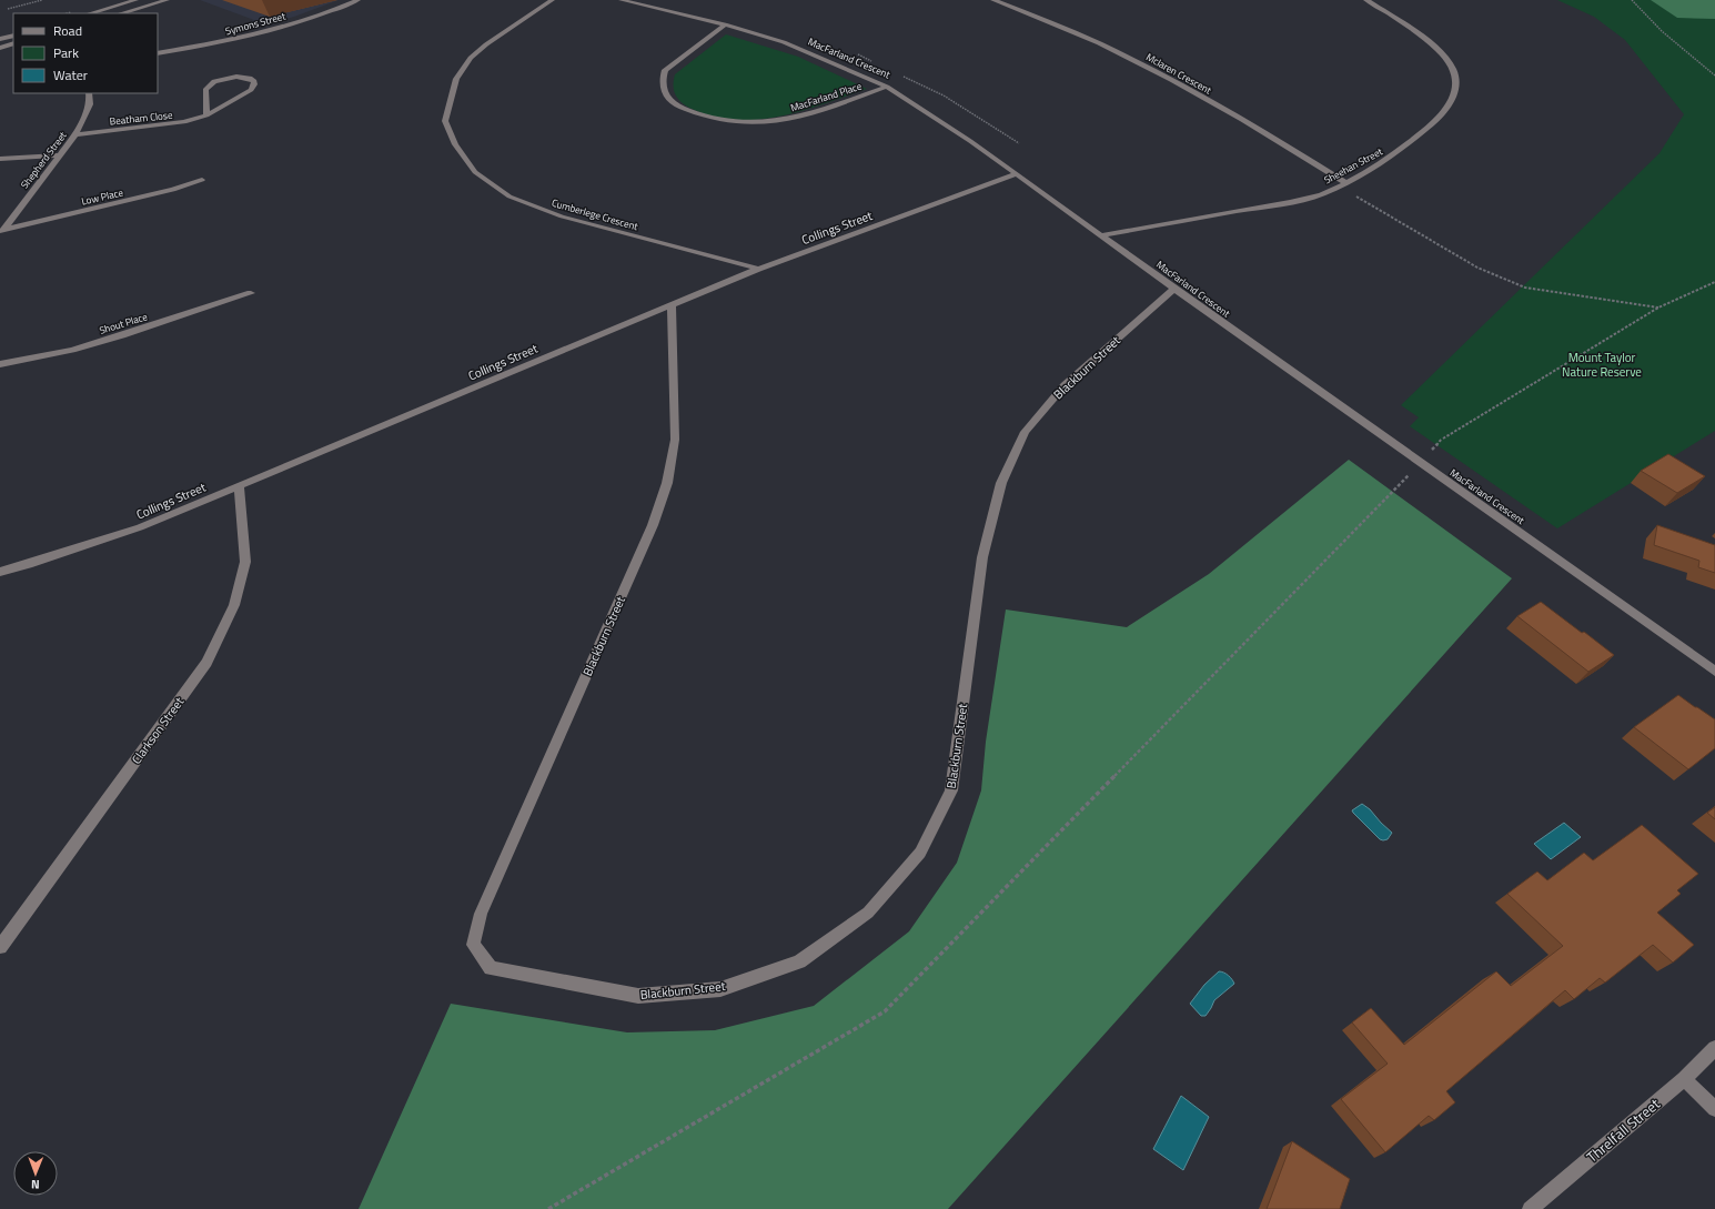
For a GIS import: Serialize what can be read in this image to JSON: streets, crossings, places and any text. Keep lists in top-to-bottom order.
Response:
{
  "streets": {
    "street": [
      "Symons Street",
      "MacFarland Crescent",
      "Mclaren Crescent",
      "MacFarland Place",
      "Beatham Close",
      "Shepherd Street",
      "Sheehan Street",
      "Low Place",
      "Cumberlege Crescent",
      "Collings Street",
      "Shout Place",
      "Blackburn Street",
      "Clarkson Street",
      "Threlfall Street"
    ]
  },
  "crossings": [
    ["MacFarland Crescent", "MacFarland Place"],
    ["MacFarland Crescent", "Sheehan Street"],
    ["MacFarland Crescent", "Collings Street"],
    ["MacFarland Crescent", "Blackburn Street"],
    ["Mclaren Crescent", "Sheehan Street"],
    ["Beatham Close", "Shepherd Street"],
    ["Shepherd Street", "Low Place"],
    ["Cumberlege Crescent", "Collings Street"],
    ["Collings Street", "Blackburn Street"],
    ["Collings Street", "Clarkson Street"]
  ],
  "parks": ["Mount Taylor Nature Reserve"],
  "legend": ["Road", "Park", "Water"],
  "north": "bottom"
}
